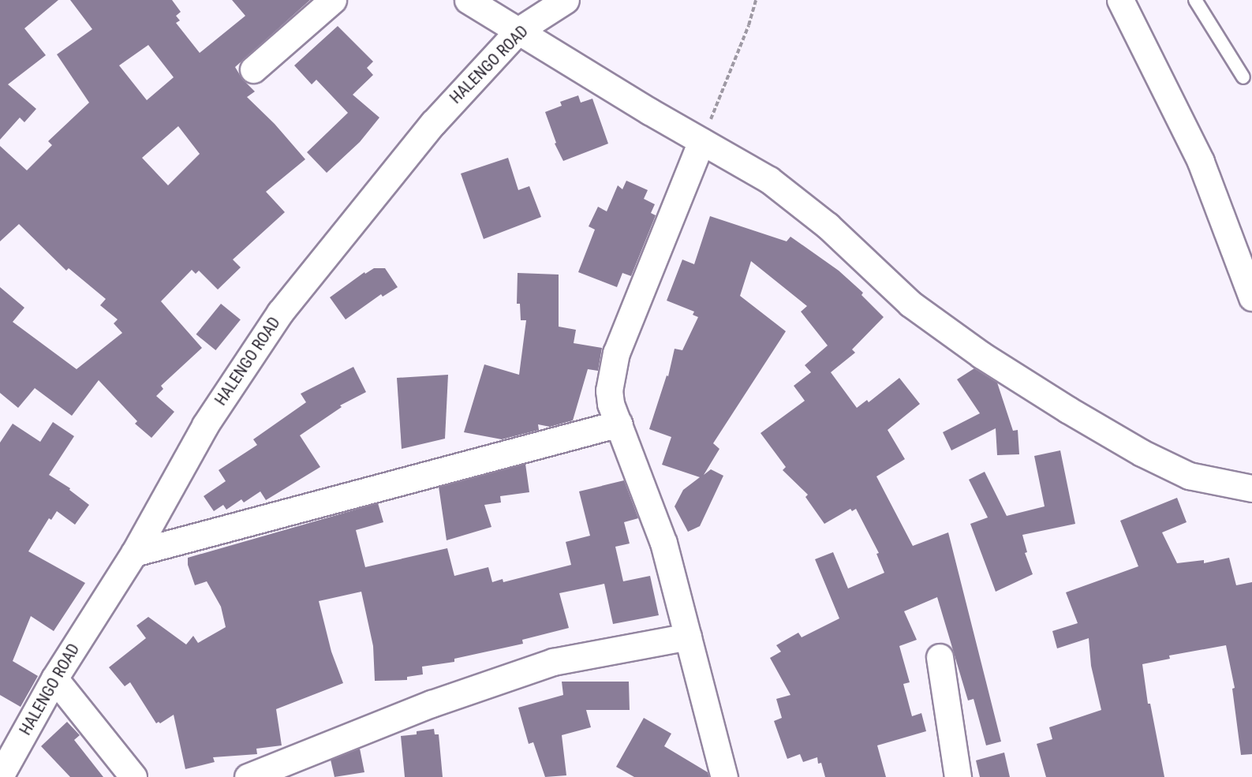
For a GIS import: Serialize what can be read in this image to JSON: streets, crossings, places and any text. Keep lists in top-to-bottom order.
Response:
{
  "streets": {
    "street": ["HALENGO ROAD"]
  }
}
